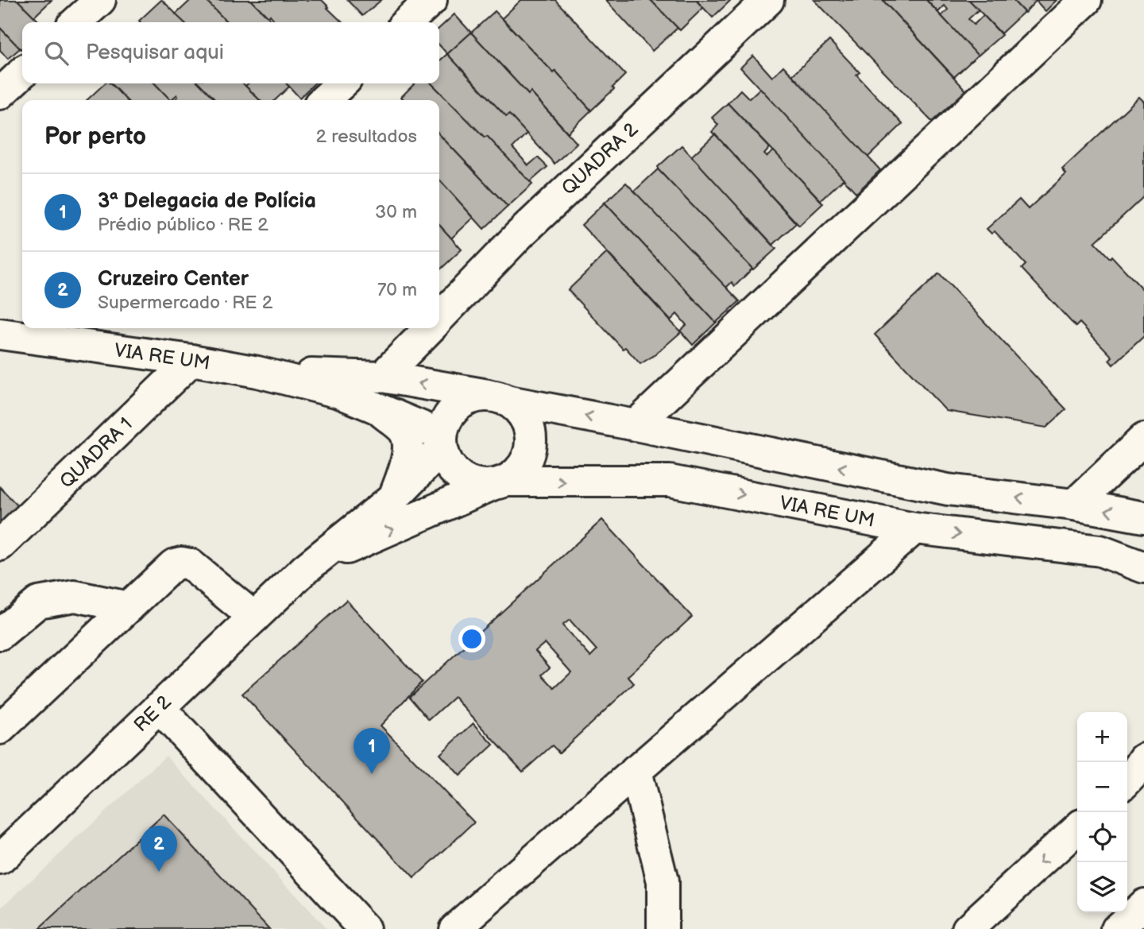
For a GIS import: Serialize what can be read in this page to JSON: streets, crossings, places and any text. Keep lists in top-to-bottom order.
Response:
{
  "streets": {
    "main road": [
      "QUADRA 2",
      "VIA RE UM",
      "QUADRA 1",
      "RE 2"
    ]
  },
  "crossings": [
    ["QUADRA 2", "VIA RE UM"],
    ["VIA RE UM", "QUADRA 1"],
    ["VIA RE UM", "RE 2"]
  ],
  "page": {
    "search": "Pesquisar aqui",
    "heading": ["Por perto", "2 resultados"],
    "list": [
      {
        "mark": "1",
        "name": "3ª Delegacia de Polícia",
        "note": "Prédio público · RE 2",
        "value": "30 m"
      },
      {
        "mark": "2",
        "name": "Cruzeiro Center",
        "note": "Supermercado · RE 2",
        "value": "70 m"
      }
    ],
    "map_buttons": ["+", "−"],
    "pins": ["1", "2"]
  }
}
